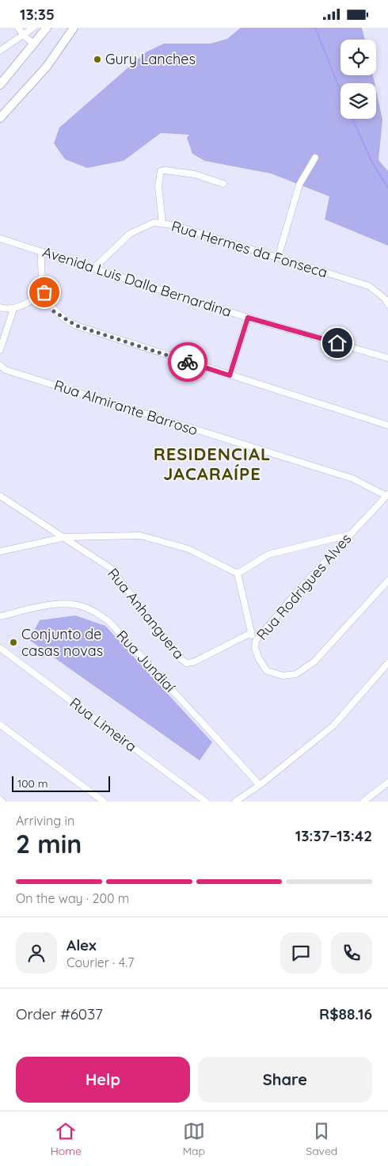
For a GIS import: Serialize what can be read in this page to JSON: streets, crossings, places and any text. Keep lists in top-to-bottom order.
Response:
{
  "streets": {
    "street": [
      "Rua Hermes da Fonseca",
      "Avenida Luis Dalla Bernardina",
      "Rua Almirante Barroso",
      "Rua Rodrigues Alves",
      "Rua Anhanguera",
      "Rua Jundiaí",
      "Rua Limeira"
    ]
  },
  "crossings": [
    ["Rua Hermes da Fonseca", "Avenida Luis Dalla Bernardina"],
    ["Rua Almirante Barroso", "Rua Rodrigues Alves"]
  ],
  "districts": ["RESIDENCIAL JACARAÍPE"],
  "places": ["Gury Lanches", "Conjunto de casas novas"],
  "scale_bar": "100 m",
  "page": {
    "status": "13:35",
    "scale": "100 m",
    "heading": ["2 min", "Arriving in", "13:37–13:42"],
    "panel": [
      "Alex",
      "Courier · 4.7",
      "Order #6037",
      "R$88.16"
    ],
    "bar": "On the way · 200 m",
    "buttons": ["Help", "Share"],
    "tabs": ["Home", "Map", "Saved"]
  }
}
